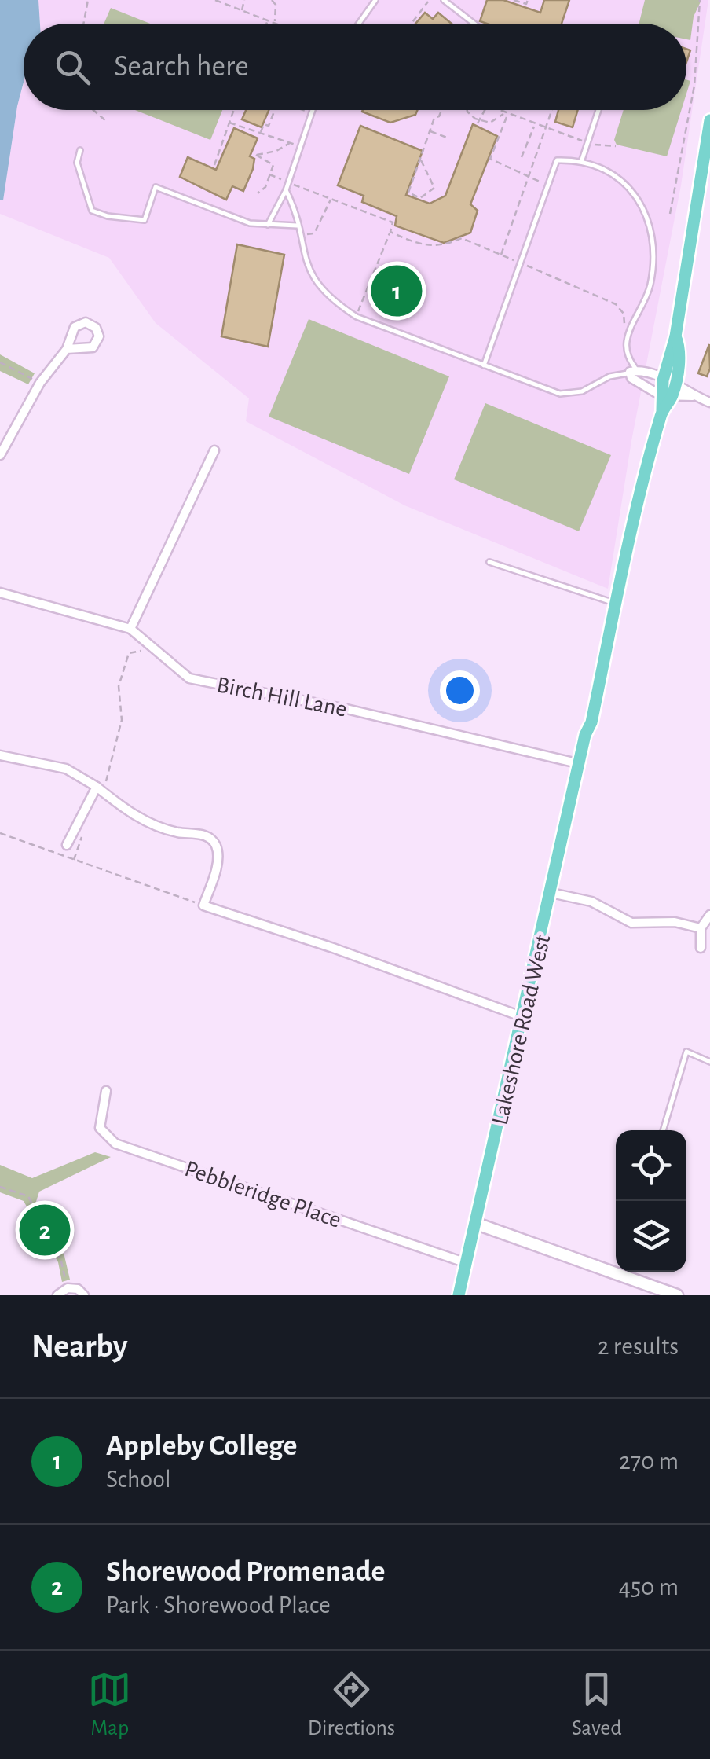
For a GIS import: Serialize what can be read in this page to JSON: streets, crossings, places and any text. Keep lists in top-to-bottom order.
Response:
{
  "streets": {
    "main road": ["Lakeshore Road West"],
    "street": ["Birch Hill Lane", "Pebbleridge Place"]
  },
  "crossings": [
    ["Birch Hill Lane", "Lakeshore Road West"],
    ["Lakeshore Road West", "Pebbleridge Place"]
  ],
  "page": {
    "search": "Search here",
    "pins": ["1", "2"],
    "heading": ["Nearby", "2 results"],
    "list": [
      {
        "mark": "1",
        "name": "Appleby College",
        "note": "School",
        "value": "270 m"
      },
      {
        "mark": "2",
        "name": "Shorewood Promenade",
        "note": "Park · Shorewood Place",
        "value": "450 m"
      }
    ],
    "nav": ["Map", "Directions", "Saved"]
  }
}
